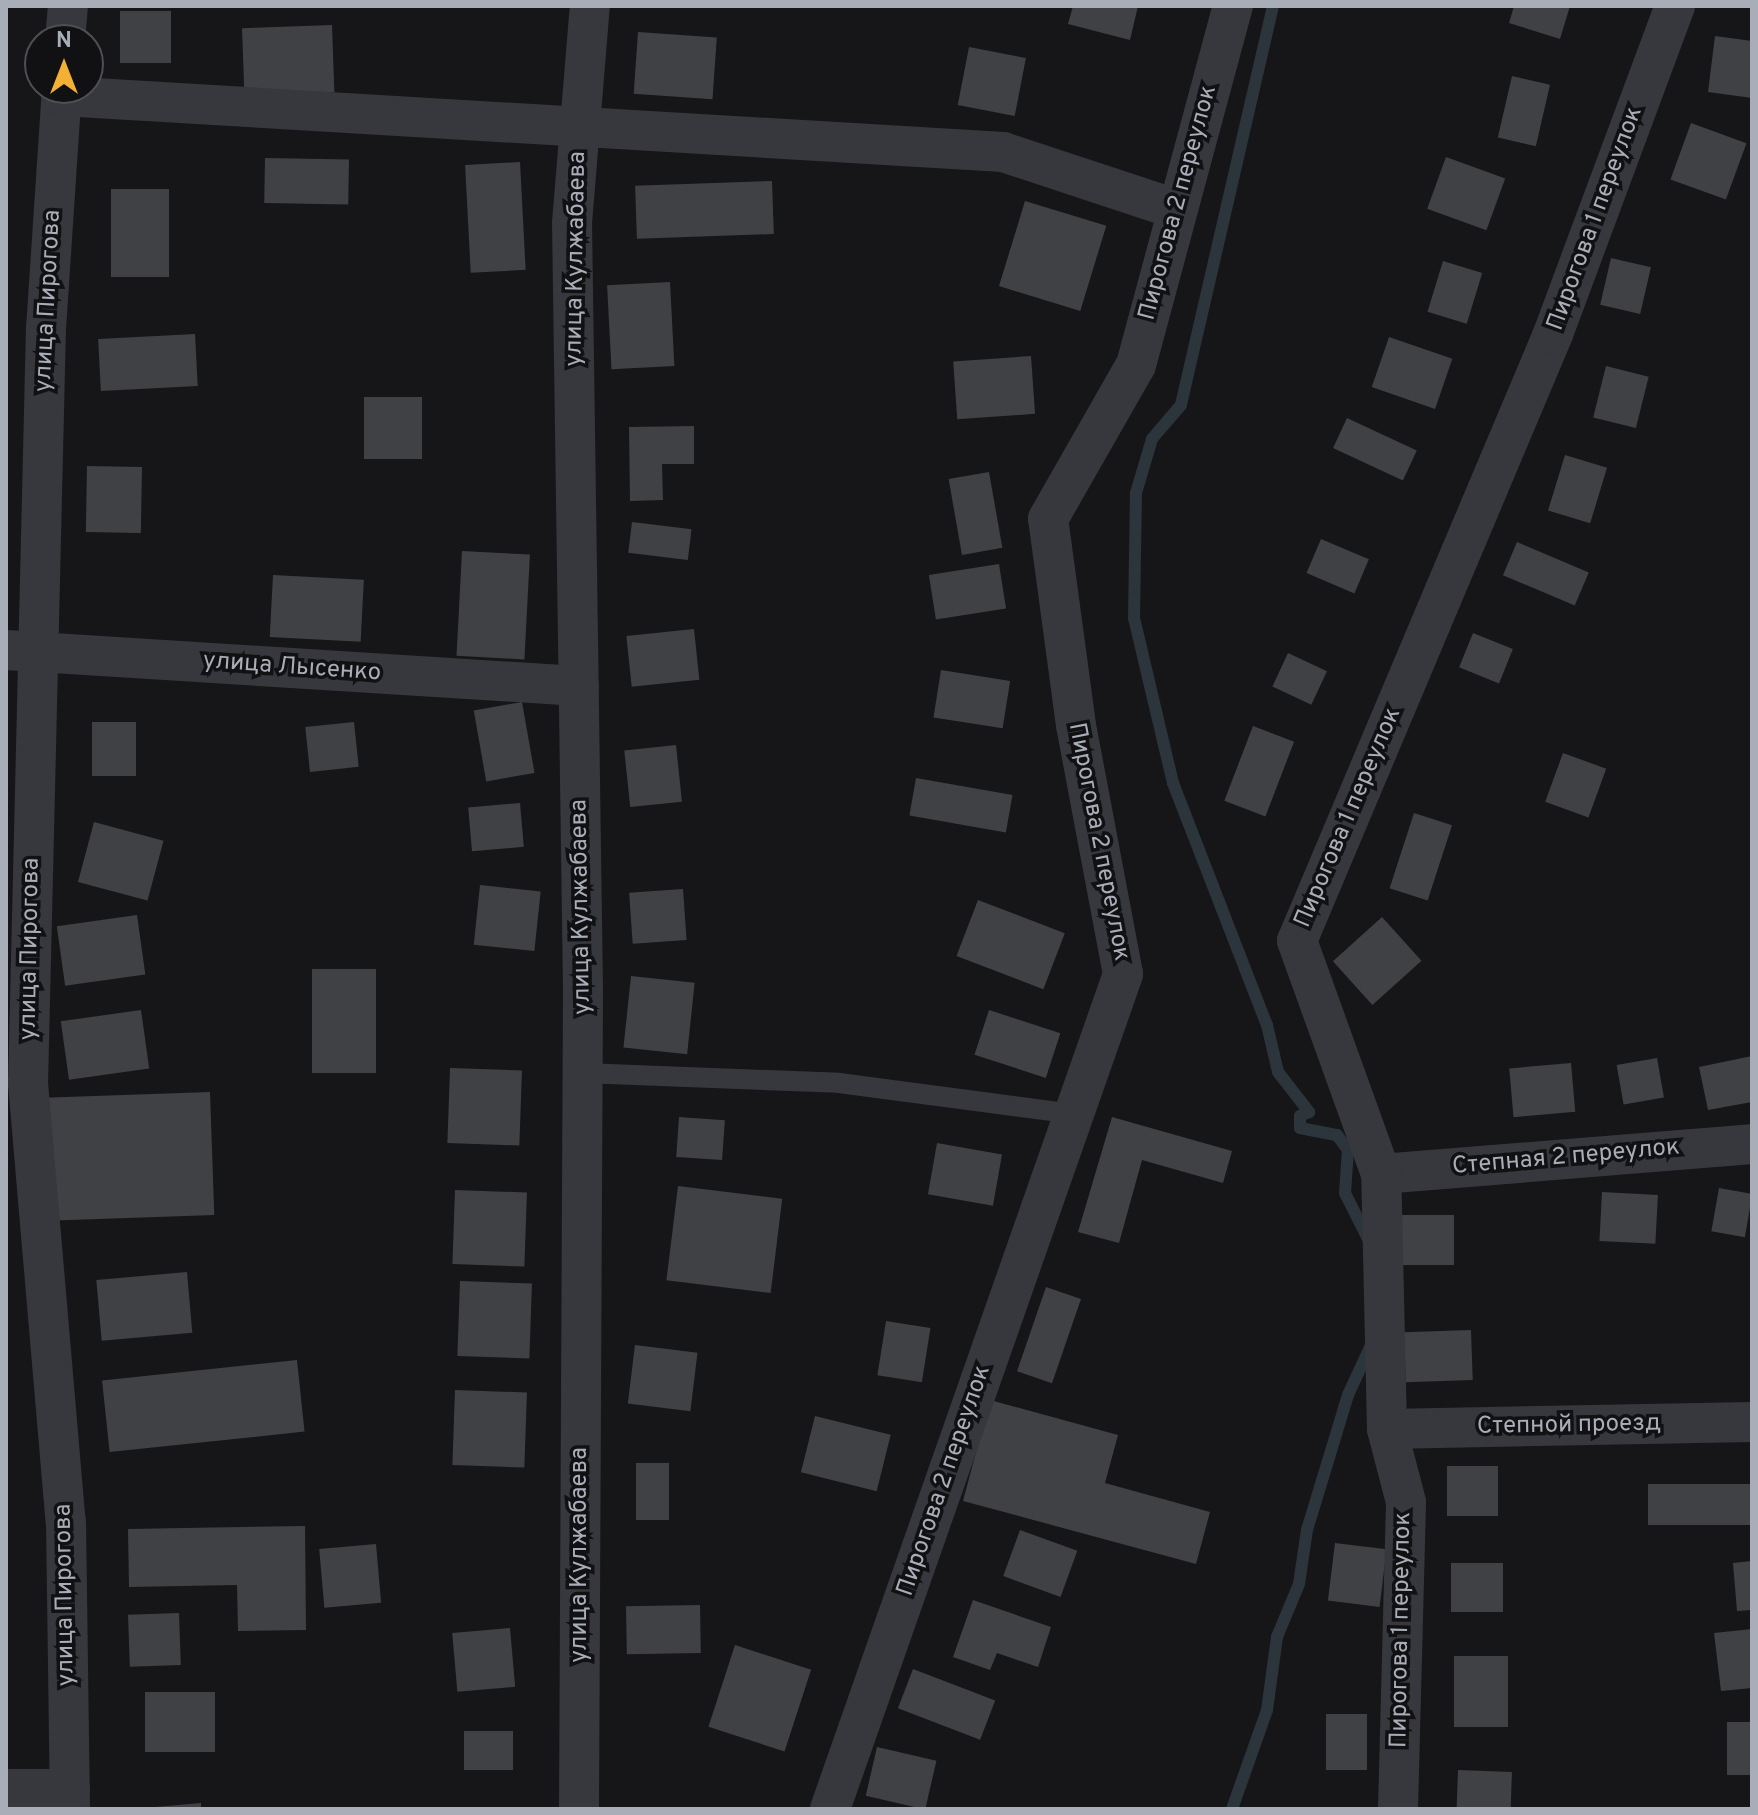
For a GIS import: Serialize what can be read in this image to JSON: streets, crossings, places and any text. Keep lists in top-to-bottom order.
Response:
{
  "streets": {
    "street": [
      "Пирогова 2 переулок",
      "Пирогова 1 переулок",
      "улица Кулжабаева",
      "улица Пирогова",
      "улица Лысенко",
      "Степная 2 переулок",
      "Степной проезд"
    ]
  },
  "crossings": [
    ["Пирогова 1 переулок", "Степная 2 переулок"],
    ["Пирогова 1 переулок", "Степной проезд"],
    ["улица Кулжабаева", "улица Лысенко"],
    ["улица Пирогова", "улица Лысенко"]
  ],
  "north": "top"
}
